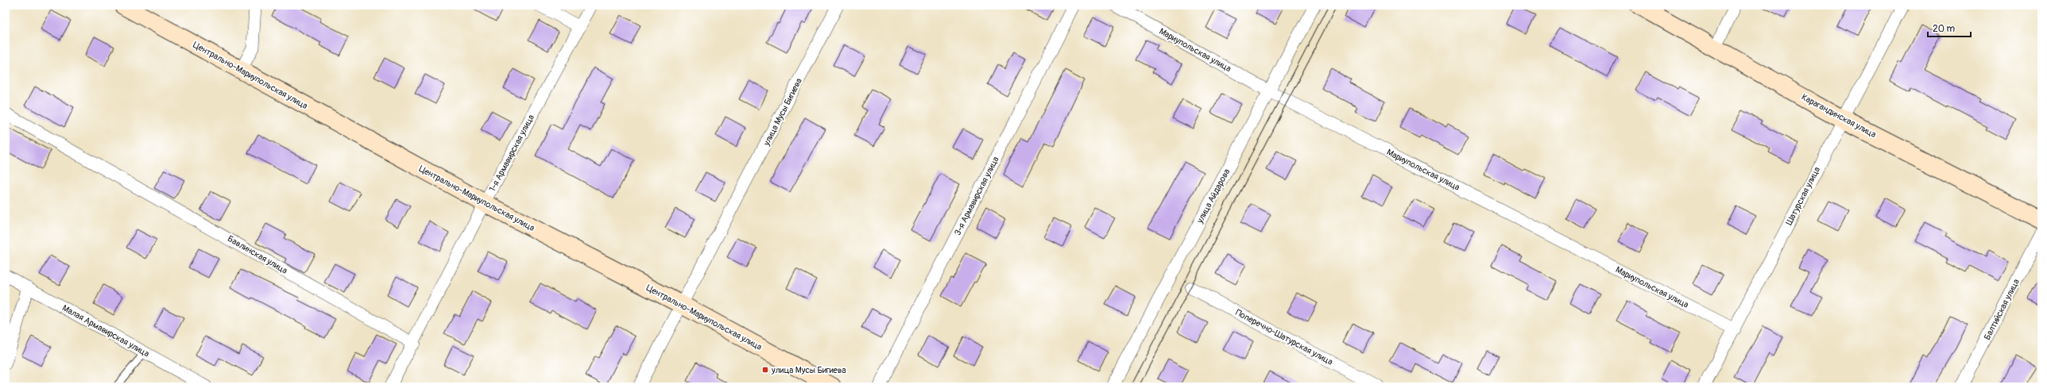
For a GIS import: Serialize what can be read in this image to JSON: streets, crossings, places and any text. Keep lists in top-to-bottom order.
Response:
{
  "streets": {
    "street": [
      "Мариупольская улица",
      "Центрально-Мариупольская улица",
      "улица Мусы Бигиева",
      "Карагандинская улица",
      "1-я Армавирская улица",
      "3-я Армавирская улица",
      "улица Айдарова",
      "Шатурская улица",
      "Бавлинская улица",
      "Балтийская улица",
      "Малая Армавирская улица",
      "Поперечно-Шатурская улица"
    ]
  },
  "crossings": [
    ["Мариупольская улица", "улица Айдарова"],
    ["Мариупольская улица", "Шатурская улица"],
    ["Центрально-Мариупольская улица", "улица Мусы Бигиева"],
    ["Центрально-Мариупольская улица", "1-я Армавирская улица"],
    ["Карагандинская улица", "Шатурская улица"],
    ["1-я Армавирская улица", "Бавлинская улица"]
  ],
  "places": {
    "transit": ["улица Мусы Бигиева"]
  },
  "scale_bar": "20 m"
}
